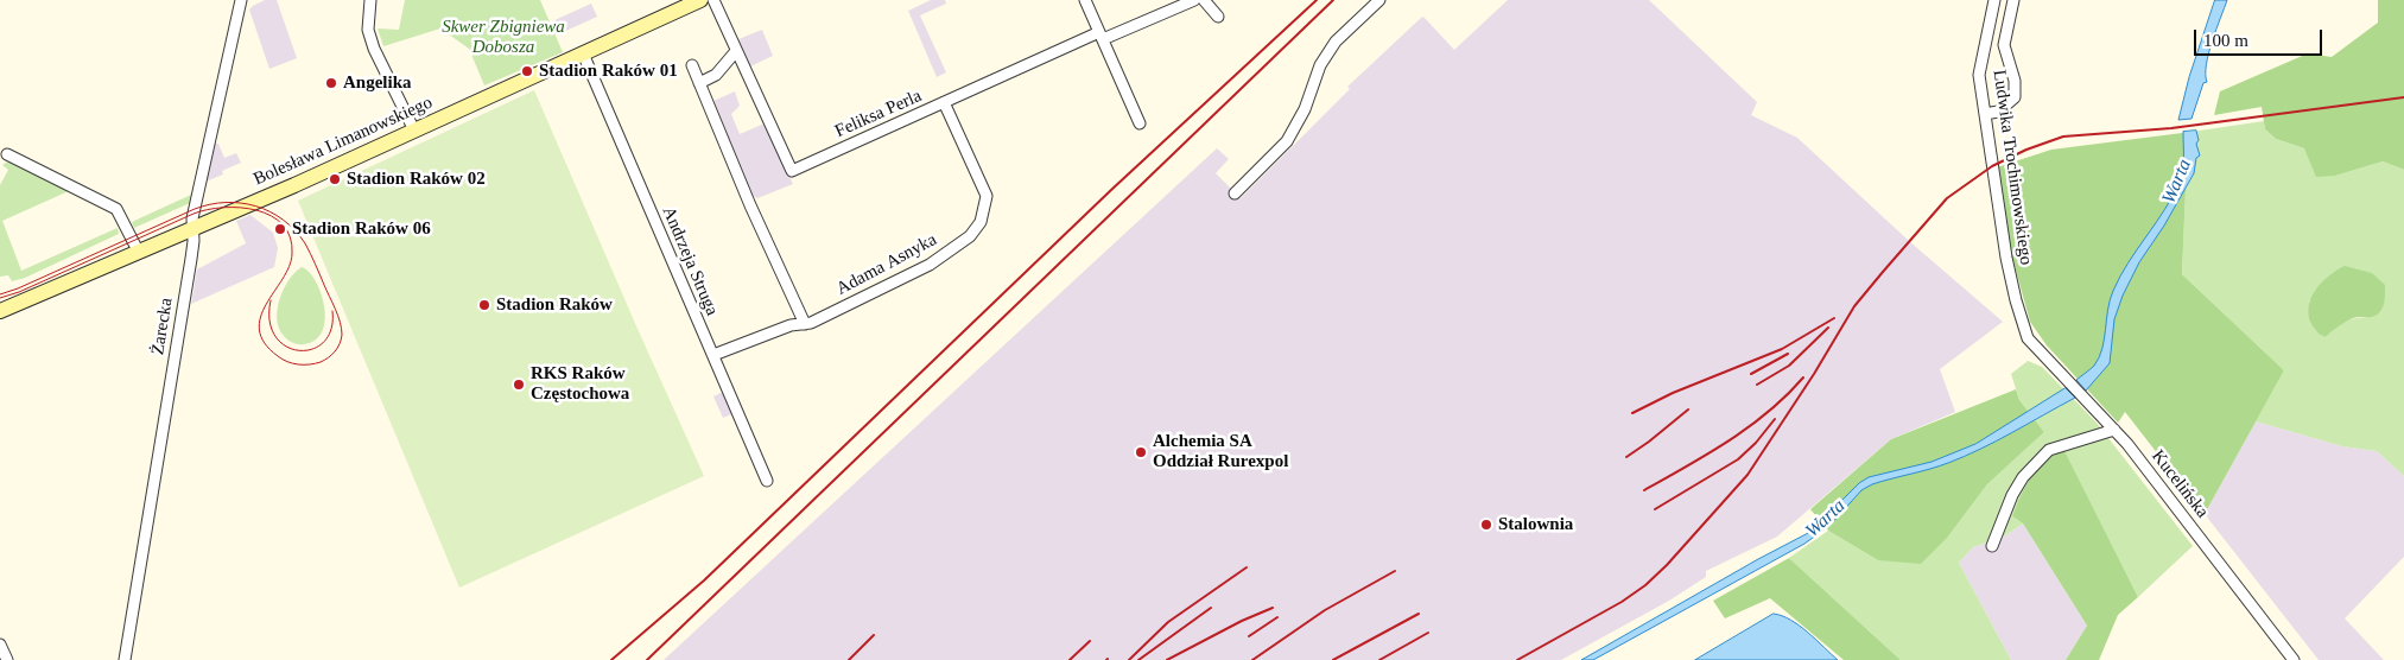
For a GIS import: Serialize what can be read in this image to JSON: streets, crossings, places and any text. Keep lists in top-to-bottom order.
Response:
{
  "streets": {
    "street": [
      "Feliksa Perla",
      "Bolesława Limanowskiego",
      "Ludwika Trochimowskiego",
      "Andrzeja Struga",
      "Adama Asnyka",
      "Żarecka",
      "Kucelińska"
    ]
  },
  "crossings": [
    ["Feliksa Perla", "Adama Asnyka"],
    ["Bolesława Limanowskiego", "Andrzeja Struga"],
    ["Bolesława Limanowskiego", "Żarecka"],
    ["Ludwika Trochimowskiego", "Kucelińska"],
    ["Andrzeja Struga", "Adama Asnyka"]
  ],
  "water": ["Warta"],
  "parks": ["Skwer Zbigniewa Dobosza"],
  "places": [
    "Stadion Raków 01",
    "Angelika",
    "Stadion Raków 02",
    "Stadion Raków 06",
    "Stadion Raków",
    "RKS Raków Częstochowa",
    "Alchemia SA Oddział Rurexpol",
    "Stalownia"
  ],
  "scale_bar": "100 m"
}
